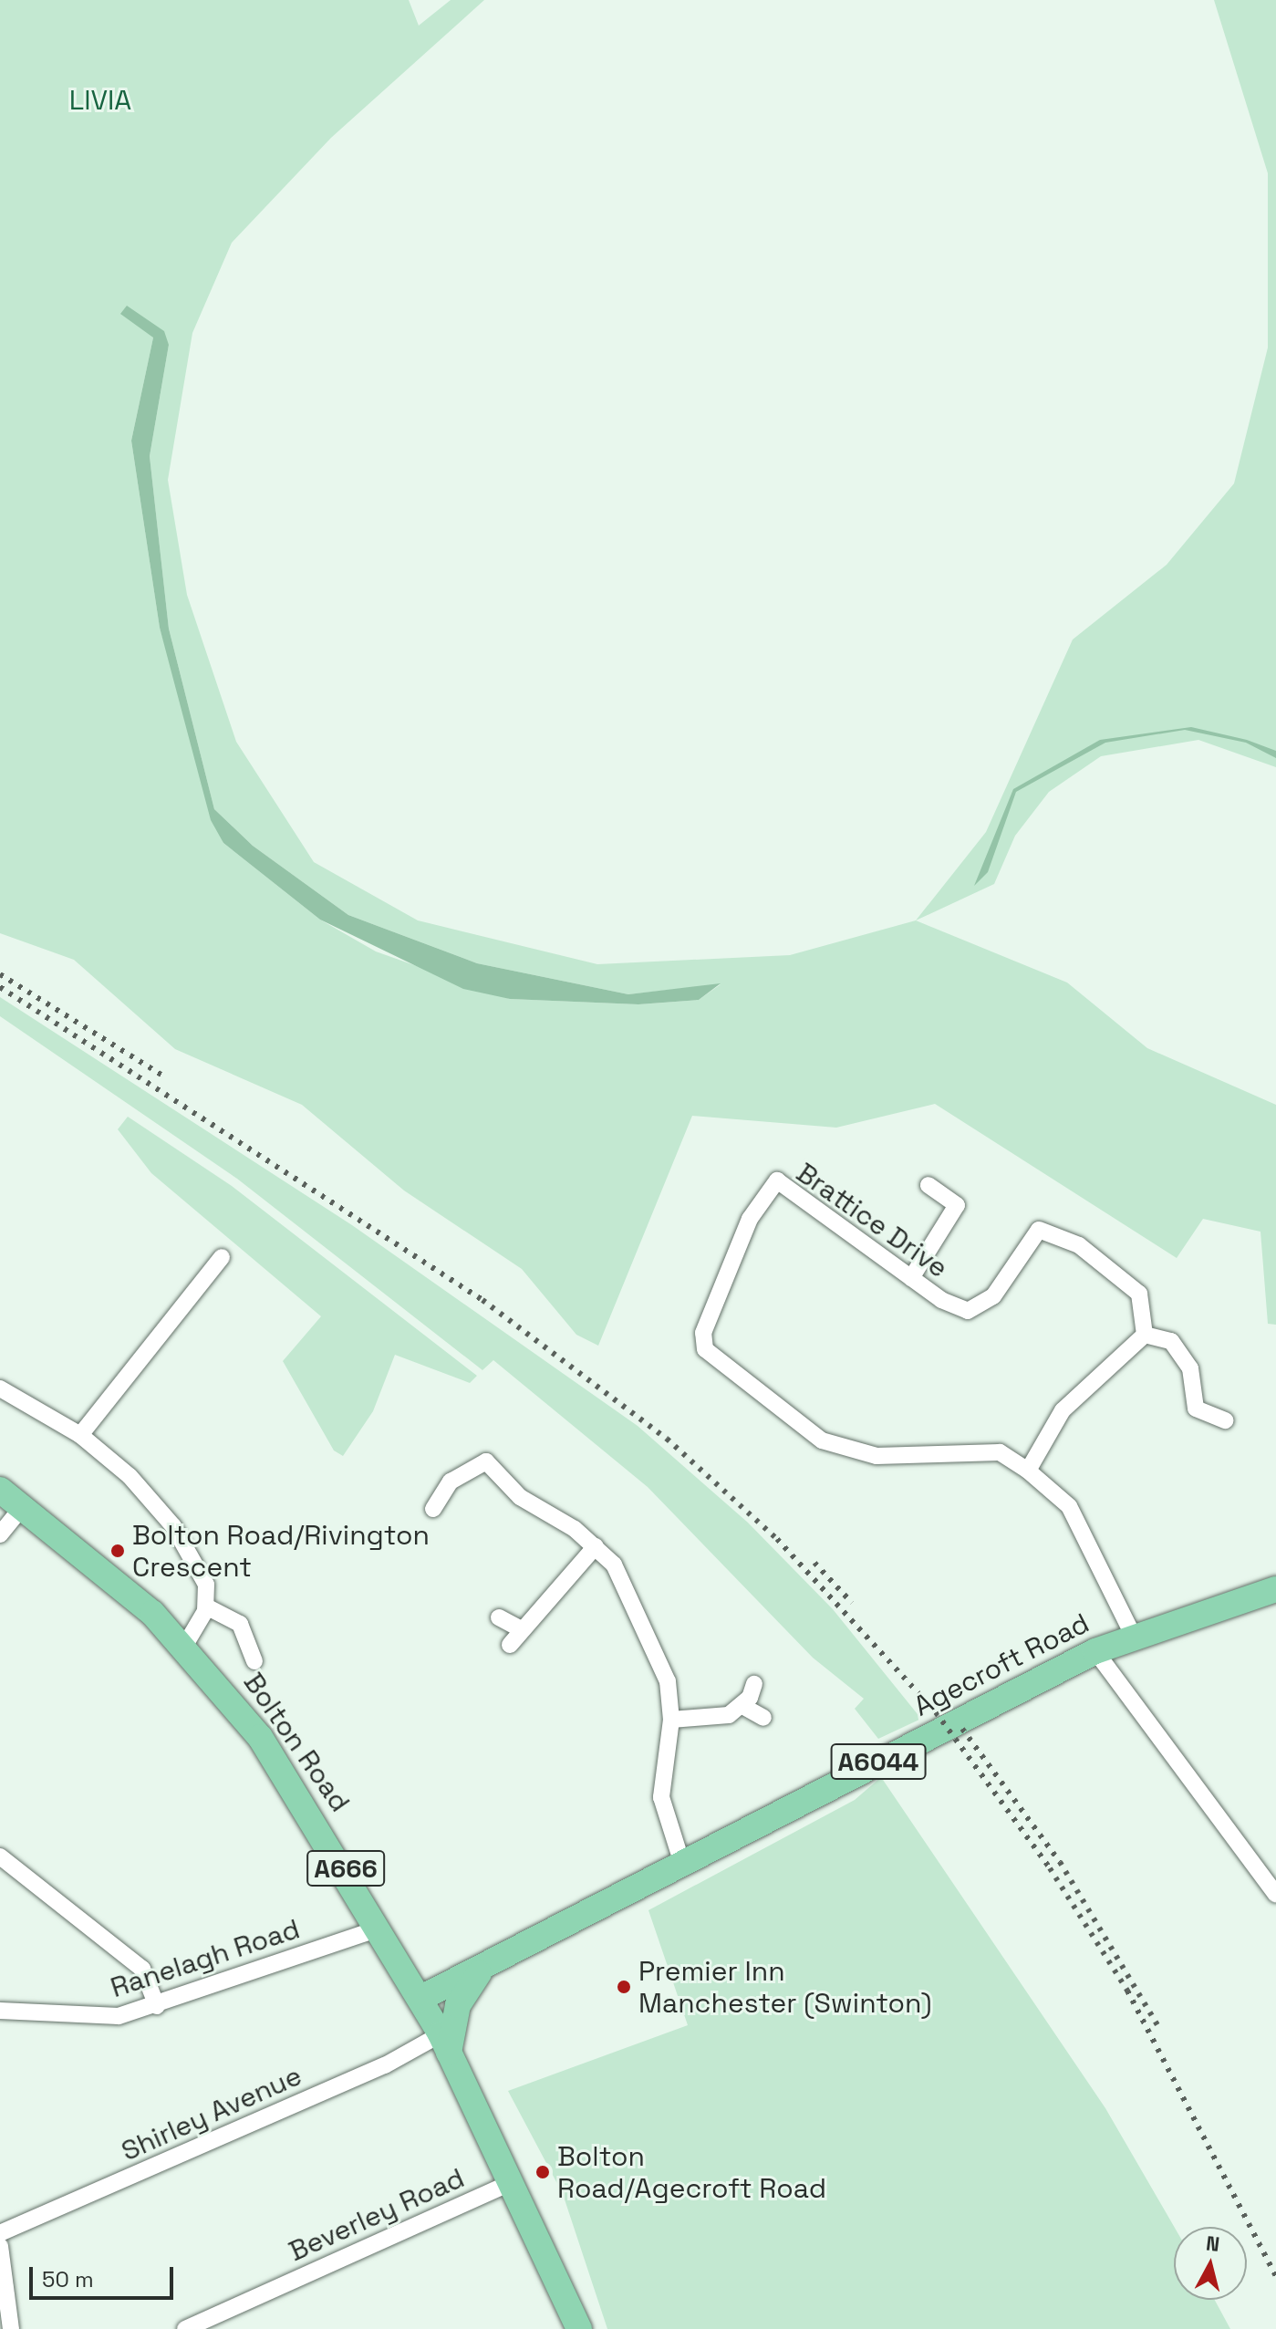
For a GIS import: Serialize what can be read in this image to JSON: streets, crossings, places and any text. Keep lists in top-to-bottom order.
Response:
{
  "streets": {
    "main road": [
      "Agecroft Road",
      "Bolton Road",
      "A6044",
      "A666"
    ],
    "street": [
      "Brattice Drive",
      "Ranelagh Road",
      "Shirley Avenue",
      "Beverley Road"
    ]
  },
  "crossings": [
    ["Brattice Drive", "Agecroft Road"],
    ["Agecroft Road", "Bolton Road"],
    ["Bolton Road", "Ranelagh Road"],
    ["Bolton Road", "Shirley Avenue"],
    ["Bolton Road", "Beverley Road"]
  ],
  "parks": ["LIVIA"],
  "places": ["Bolton Road/Rivington Crescent", "Premier Inn Manchester (Swinton)", "Bolton Road/Agecroft Road"],
  "scale_bar": "50 m",
  "north": "top"
}
